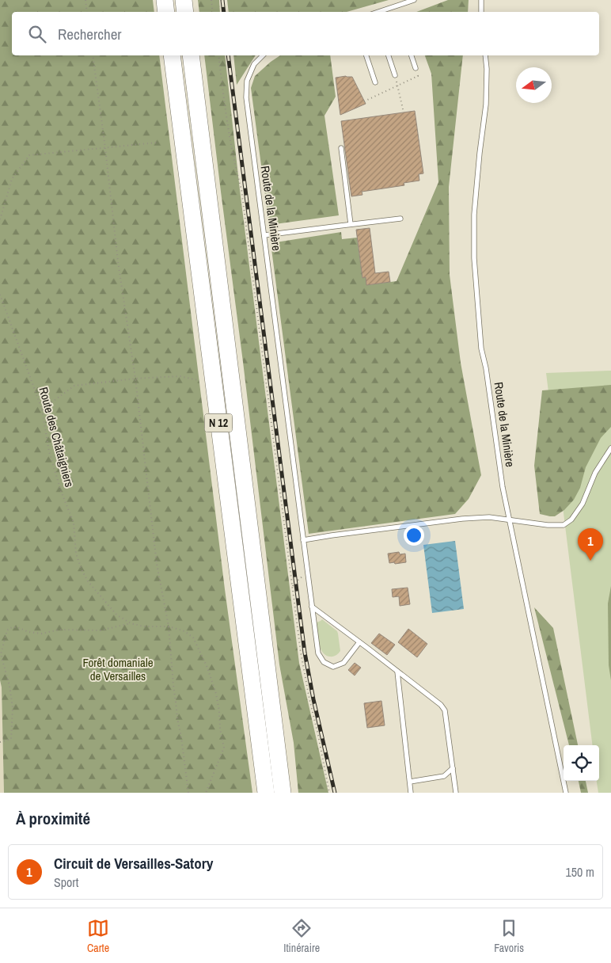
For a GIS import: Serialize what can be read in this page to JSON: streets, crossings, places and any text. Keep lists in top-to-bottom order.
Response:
{
  "streets": {
    "highway": ["N 12"],
    "lane": ["Route de la Minière"],
    "path": ["Route des Châtaigniers"]
  },
  "parks": ["Forêt domaniale de Versailles"],
  "north": "left",
  "page": {
    "search": "Rechercher",
    "pins": "1",
    "heading": "À proximité",
    "list": [
      {
        "mark": "1",
        "name": "Circuit de Versailles-Satory",
        "note": "Sport",
        "value": "150 m"
      }
    ],
    "nav": ["Carte", "Itinéraire", "Favoris"]
  }
}
